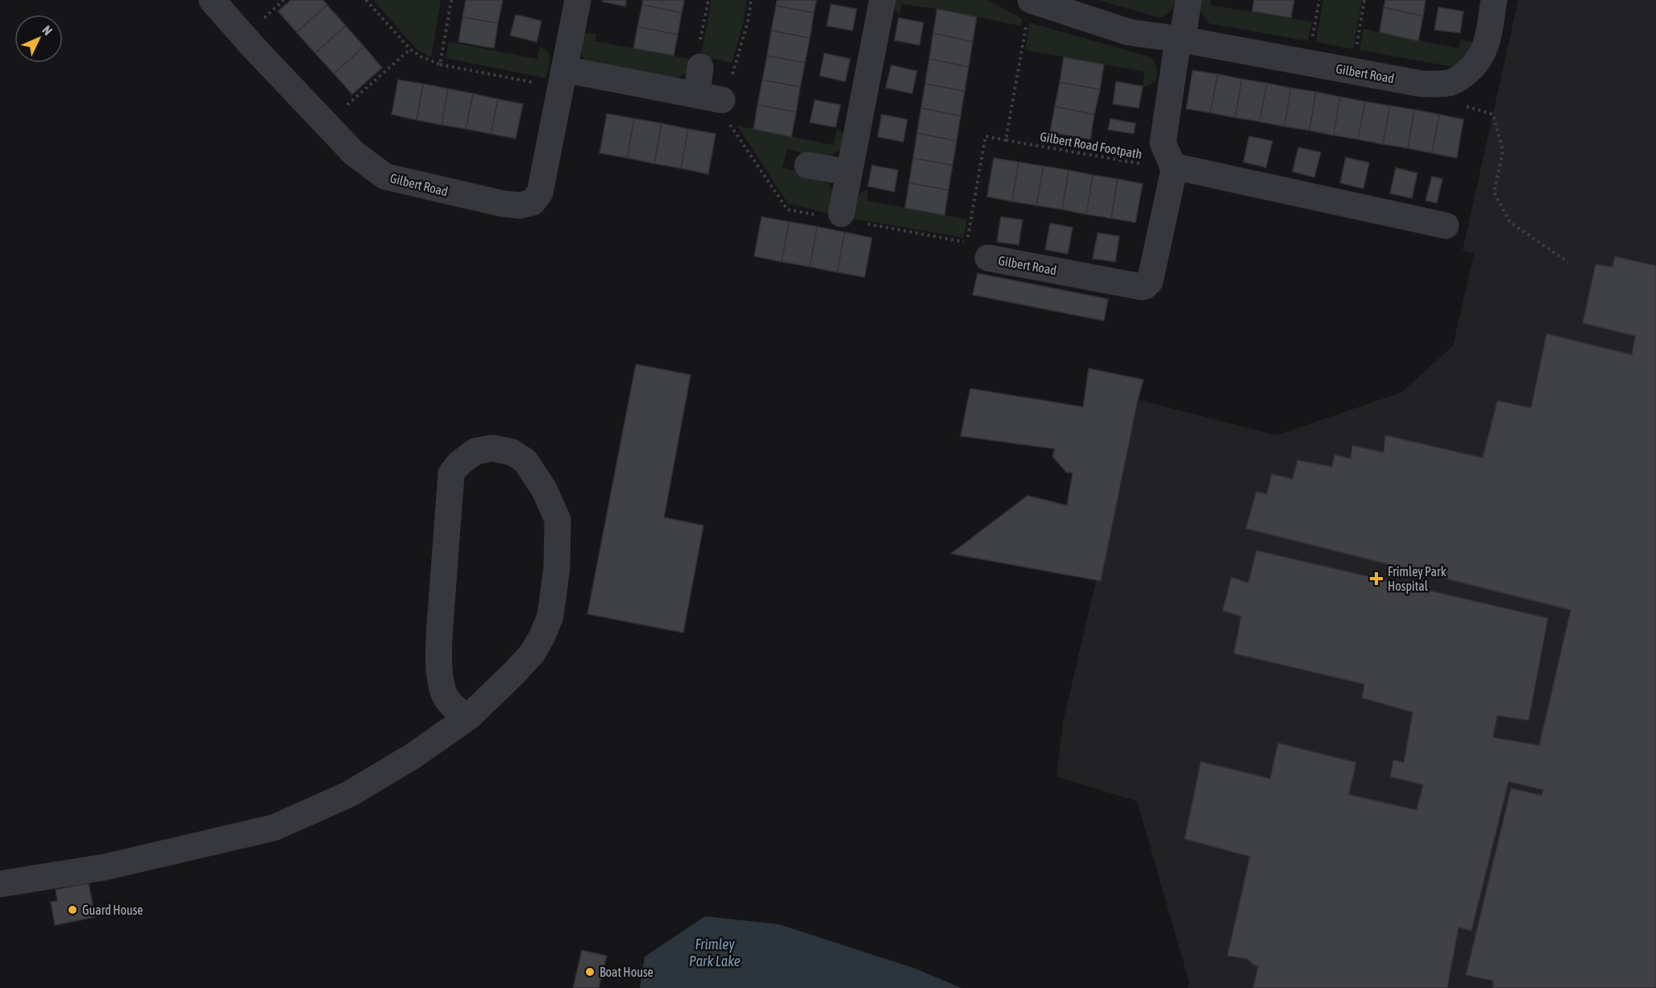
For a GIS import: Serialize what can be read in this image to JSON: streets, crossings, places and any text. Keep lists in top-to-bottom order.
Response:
{
  "streets": {
    "street": ["Gilbert Road"],
    "path": ["Gilbert Road Footpath"]
  },
  "crossings": [
    ["Gilbert Road", "Gilbert Road Footpath"]
  ],
  "water": ["Frimley Park Lake"],
  "places": {
    "health": ["Frimley Park Hospital"],
    "other": ["Guard House", "Boat House"]
  },
  "north": "top right"
}
